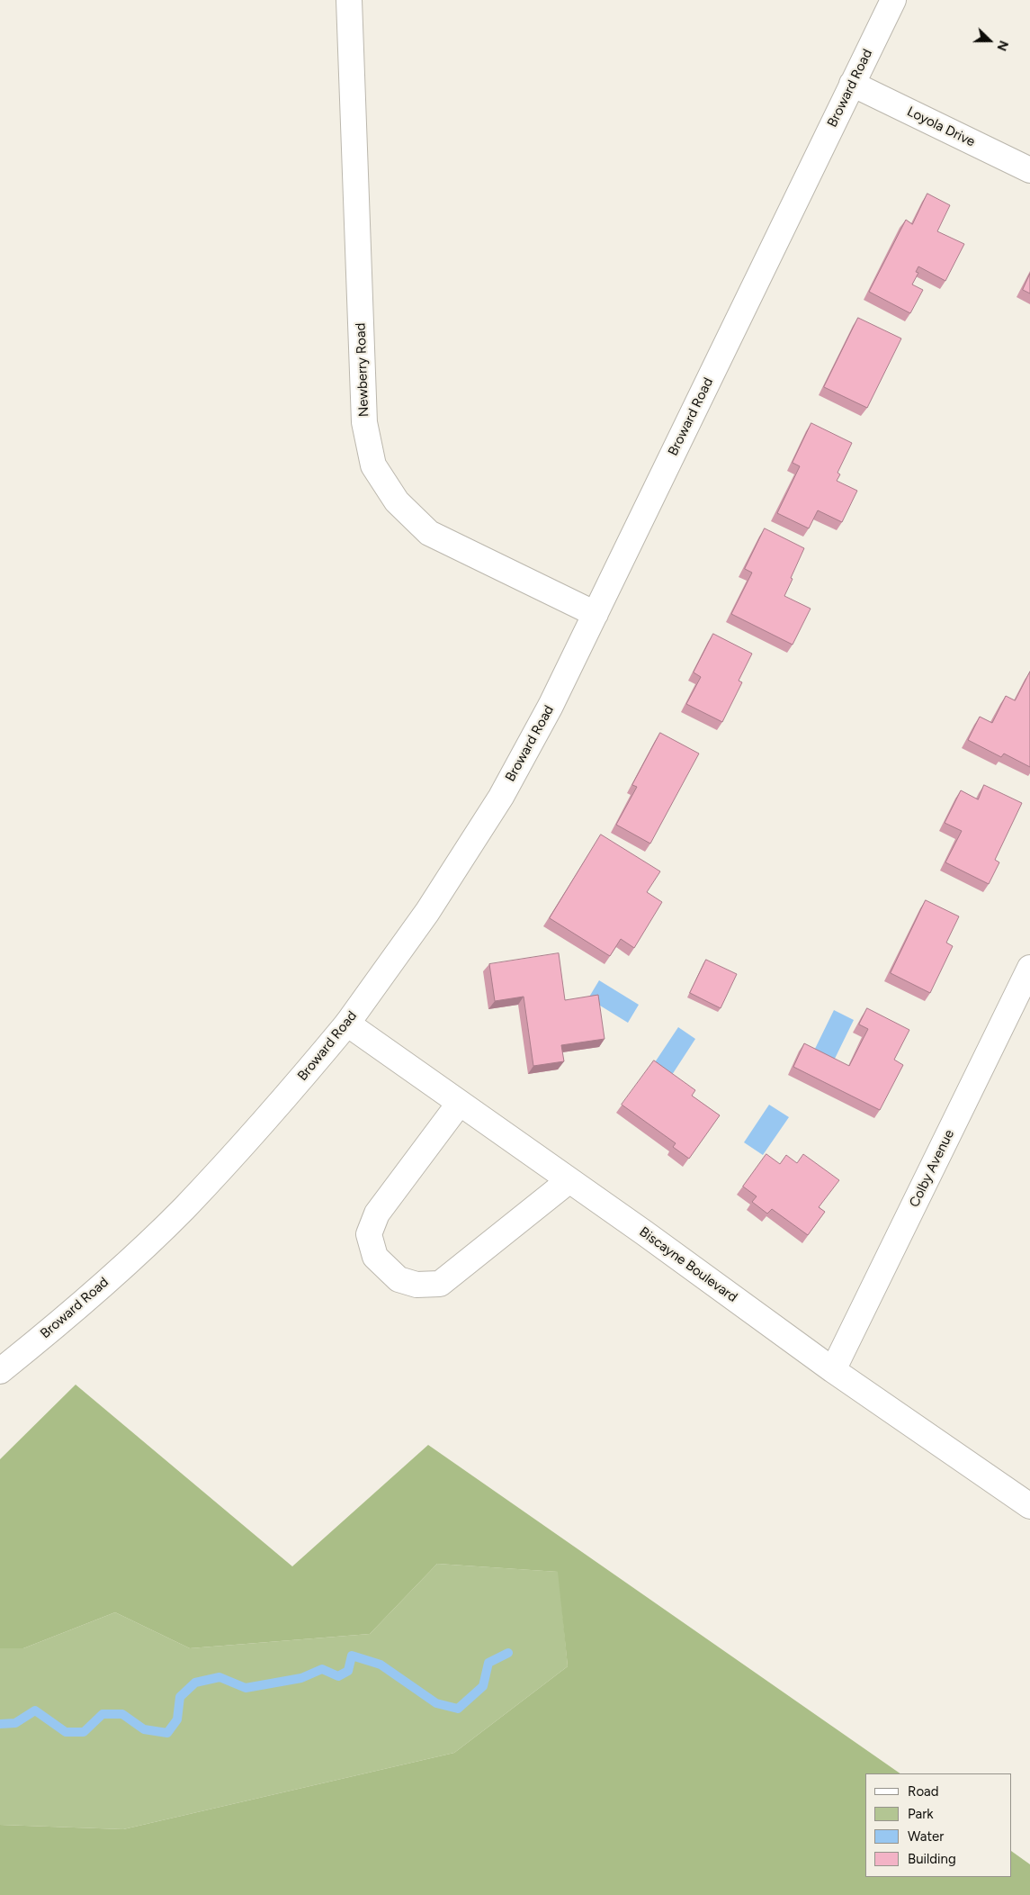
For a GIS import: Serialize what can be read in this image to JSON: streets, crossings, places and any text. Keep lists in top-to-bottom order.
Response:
{
  "streets": {
    "street": [
      "Broward Road",
      "Loyola Drive",
      "Newberry Road",
      "Colby Avenue",
      "Biscayne Boulevard"
    ]
  },
  "crossings": [
    ["Broward Road", "Loyola Drive"],
    ["Broward Road", "Newberry Road"],
    ["Broward Road", "Biscayne Boulevard"],
    ["Colby Avenue", "Biscayne Boulevard"]
  ],
  "legend": [
    "Road",
    "Park",
    "Water",
    "Building"
  ],
  "north": "right"
}
